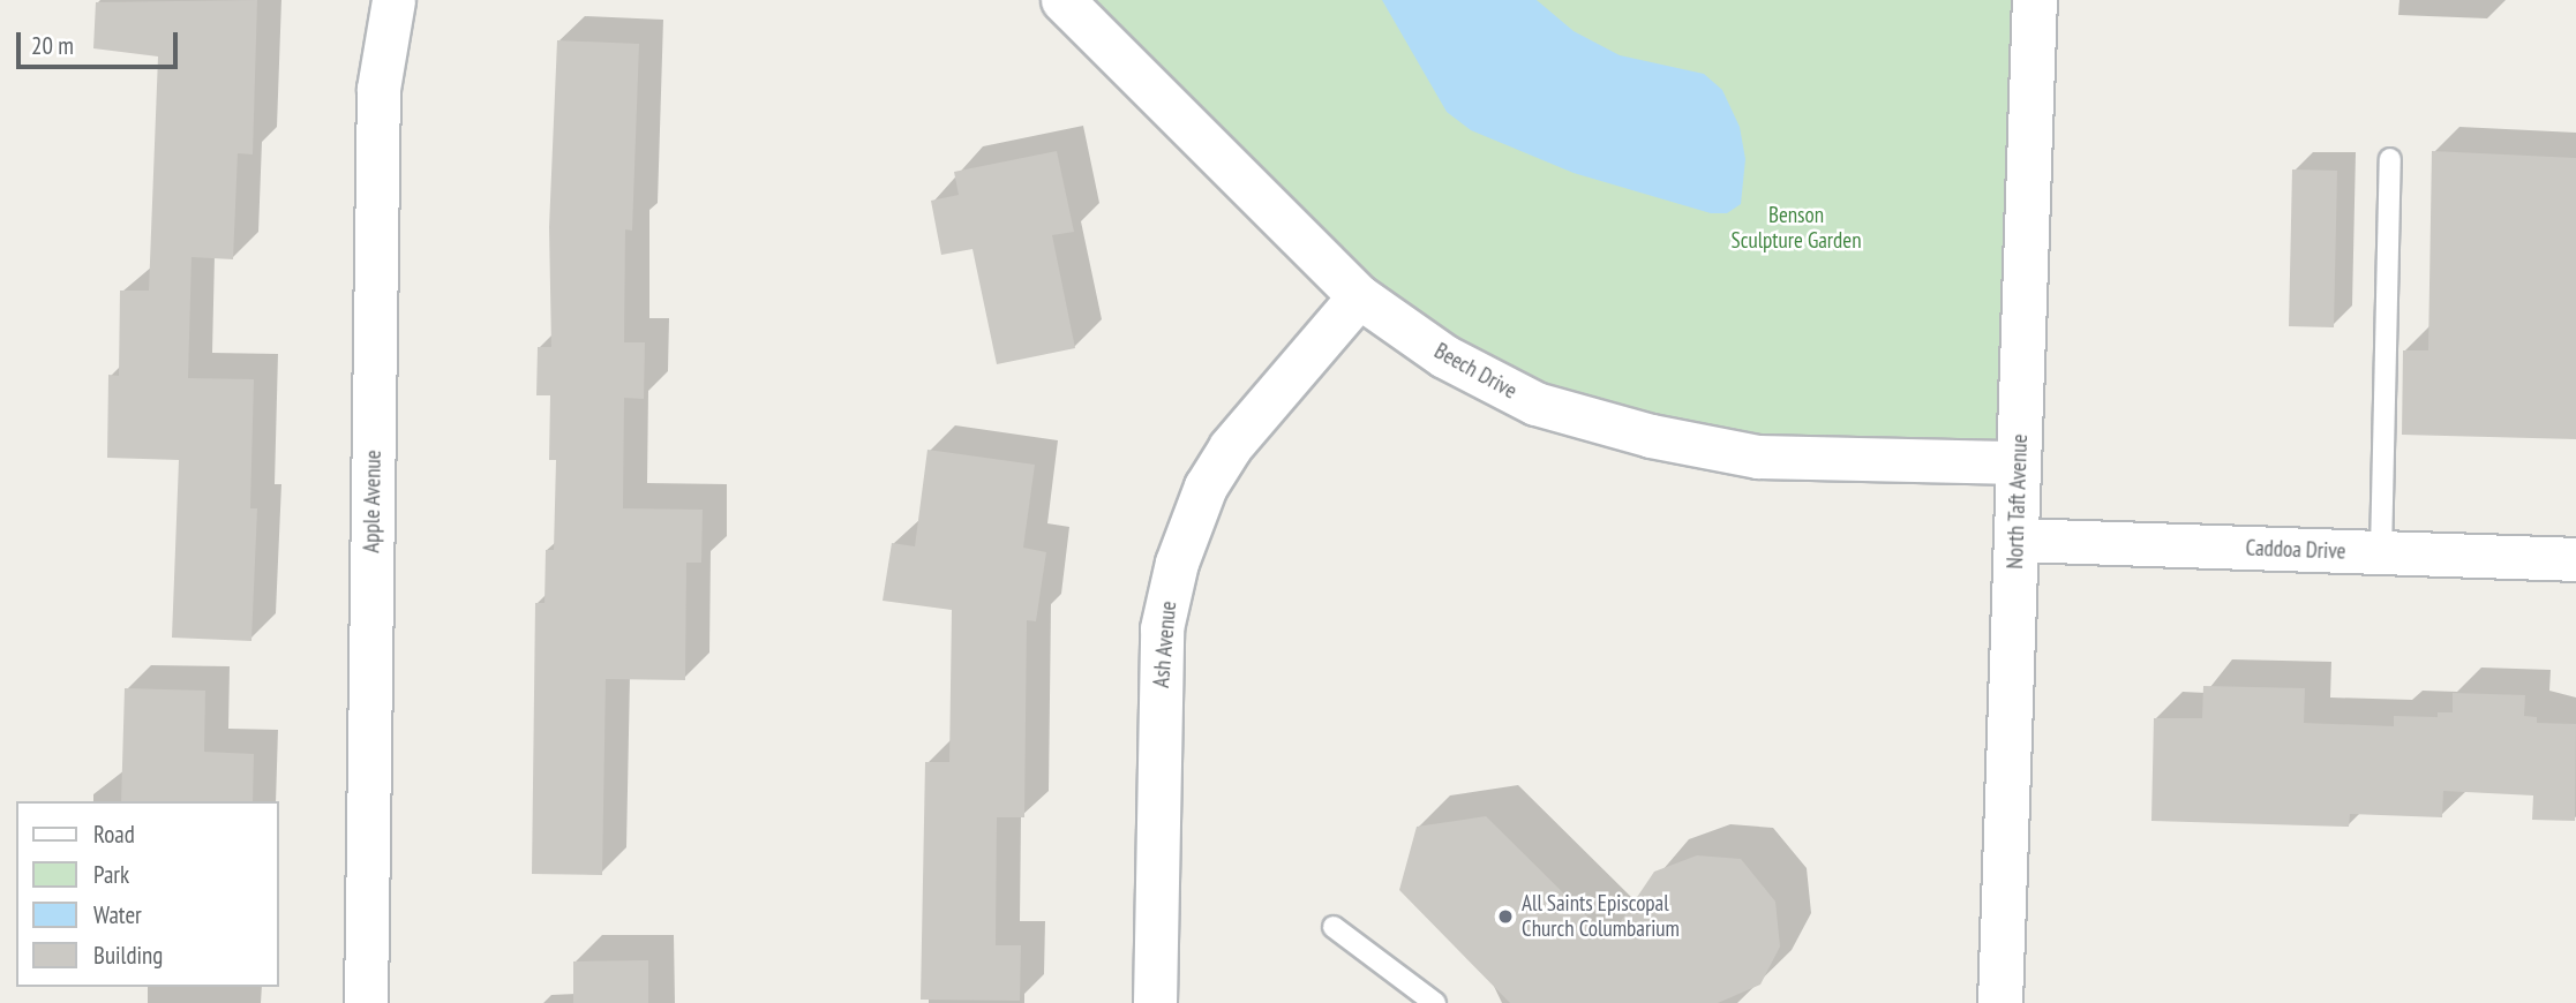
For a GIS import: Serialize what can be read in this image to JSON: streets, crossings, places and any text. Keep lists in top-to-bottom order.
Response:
{
  "streets": {
    "main road": ["North Taft Avenue"],
    "street": [
      "Beech Drive",
      "Apple Avenue",
      "Caddoa Drive",
      "Ash Avenue"
    ]
  },
  "crossings": [
    ["Beech Drive", "North Taft Avenue"],
    ["Beech Drive", "Ash Avenue"],
    ["North Taft Avenue", "Caddoa Drive"]
  ],
  "parks": ["Benson Sculpture Garden"],
  "places": ["All Saints Episcopal Church Columbarium"],
  "legend": [
    "Road",
    "Park",
    "Water",
    "Building"
  ],
  "scale_bar": "20 m"
}
